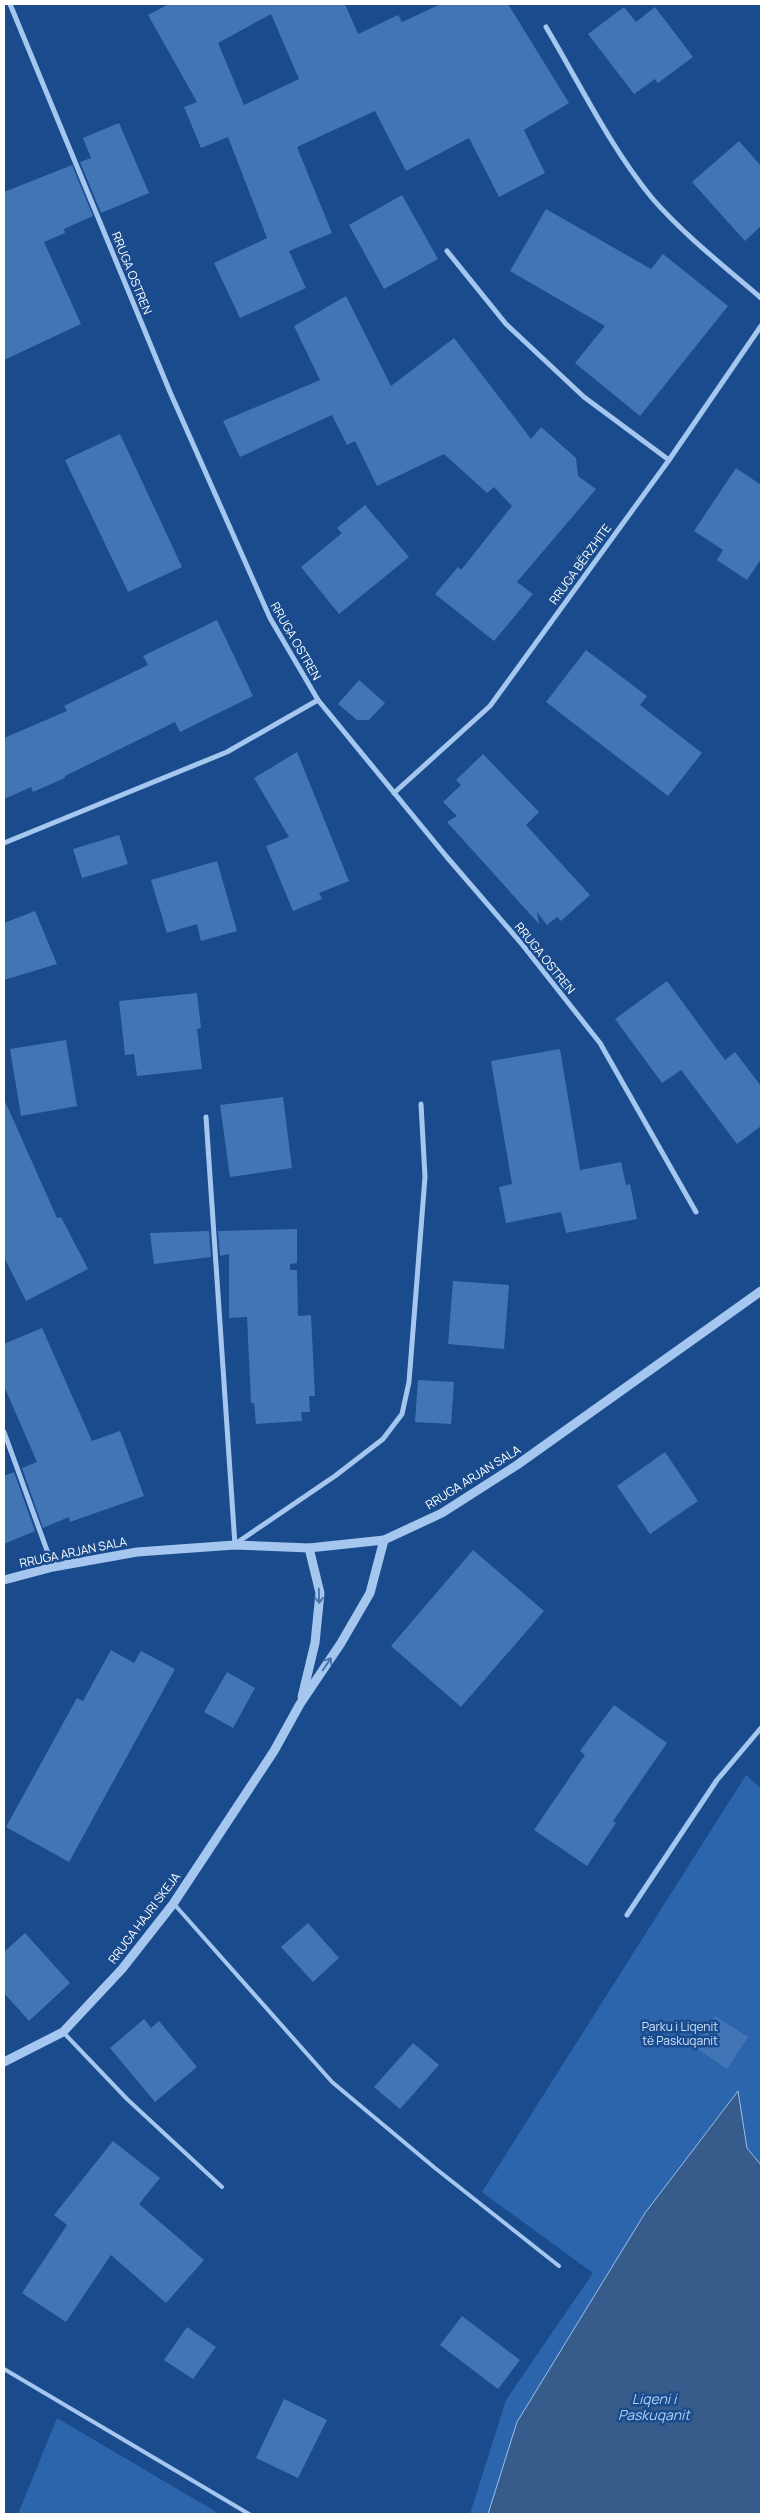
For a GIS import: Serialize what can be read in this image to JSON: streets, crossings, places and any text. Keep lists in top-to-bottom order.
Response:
{
  "streets": {
    "street": [
      "RRUGA OSTREN",
      "RRUGA BËRZHITE",
      "RRUGA ARJAN SALA",
      "RRUGA HAJRI SKEJA"
    ]
  },
  "crossings": [
    ["RRUGA OSTREN", "RRUGA BËRZHITE"],
    ["RRUGA ARJAN SALA", "RRUGA HAJRI SKEJA"]
  ],
  "water": ["Liqeni i Paskuqanit"],
  "parks": ["Parku i Liqenit të Paskuqanit"]
}
